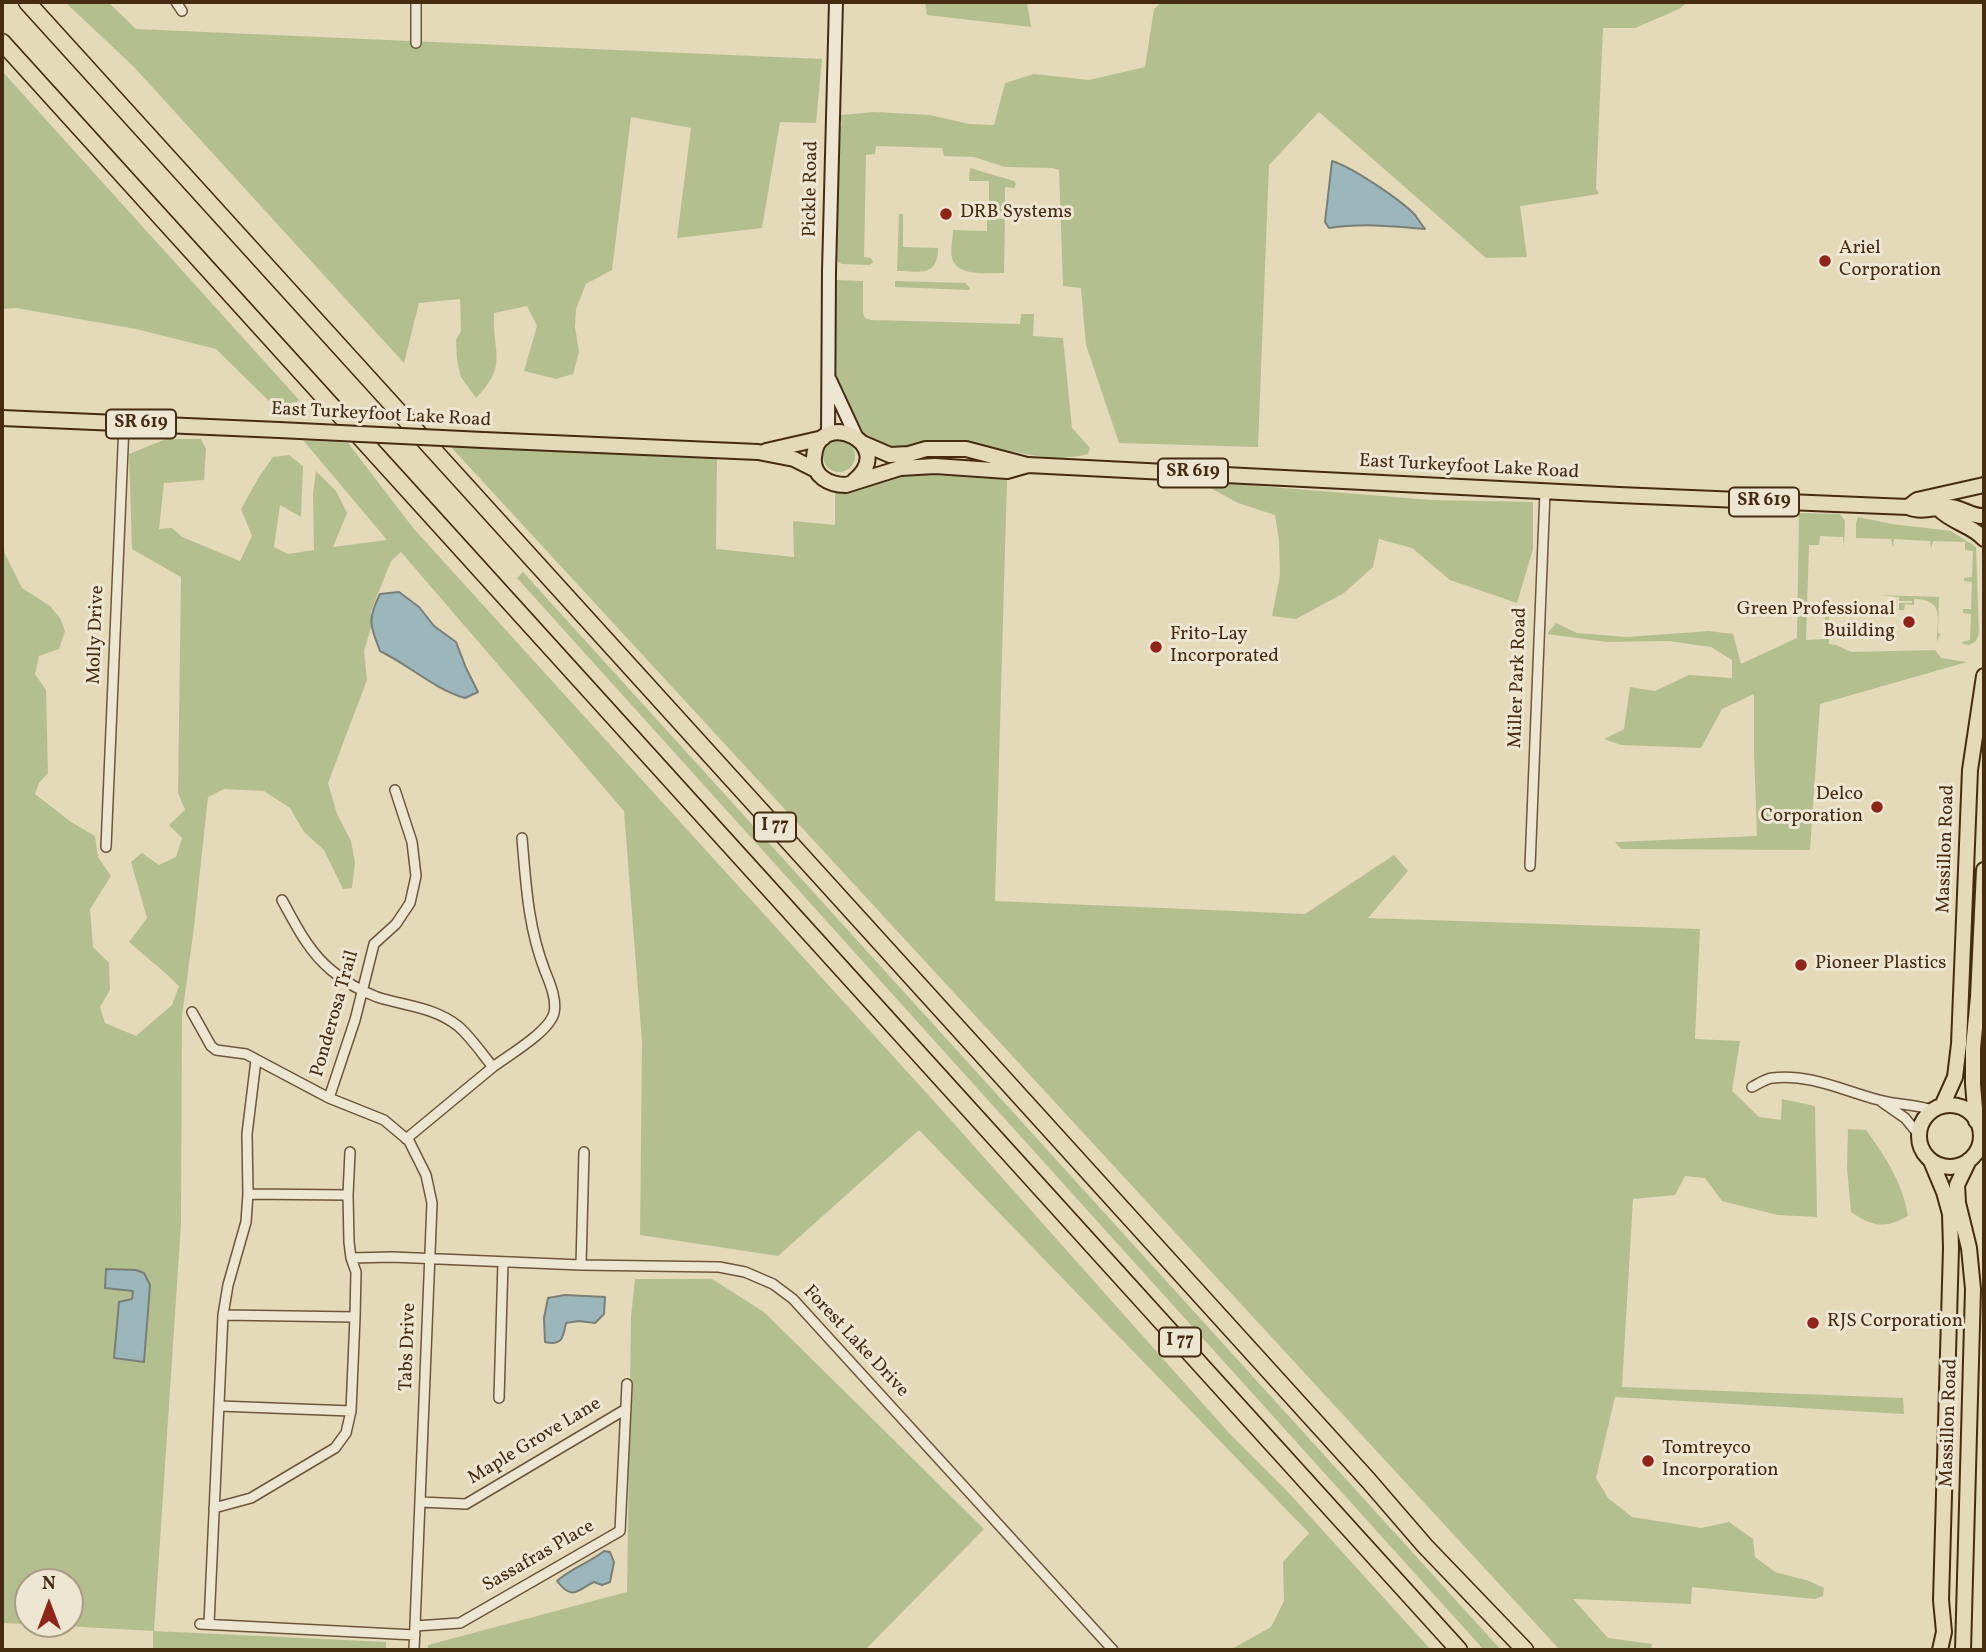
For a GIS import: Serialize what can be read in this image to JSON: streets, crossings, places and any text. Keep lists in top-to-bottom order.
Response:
{
  "streets": {
    "highway": ["I 77"],
    "main road": ["East Turkeyfoot Lake Road", "SR 619", "Massillon Road"],
    "street": [
      "Pickle Road",
      "Molly Drive",
      "Miller Park Road",
      "Ponderosa Trail",
      "Forest Lake Drive",
      "Tabs Drive",
      "Maple Grove Lane",
      "Sassafras Place"
    ]
  },
  "crossings": [
    ["Pickle Road", "East Turkeyfoot Lake Road"],
    ["East Turkeyfoot Lake Road", "Molly Drive"],
    ["East Turkeyfoot Lake Road", "Miller Park Road"],
    ["Ponderosa Trail", "Tabs Drive"],
    ["Forest Lake Drive", "Tabs Drive"],
    ["Tabs Drive", "Maple Grove Lane"],
    ["Tabs Drive", "Sassafras Place"],
    ["Maple Grove Lane", "Sassafras Place"]
  ],
  "places": [
    "DRB Systems",
    "Ariel Corporation",
    "Green Professional Building",
    "Frito-Lay Incorporated",
    "Delco Corporation",
    "Pioneer Plastics",
    "RJS Corporation",
    "Tomtreyco Incorporation"
  ],
  "north": "top"
}
